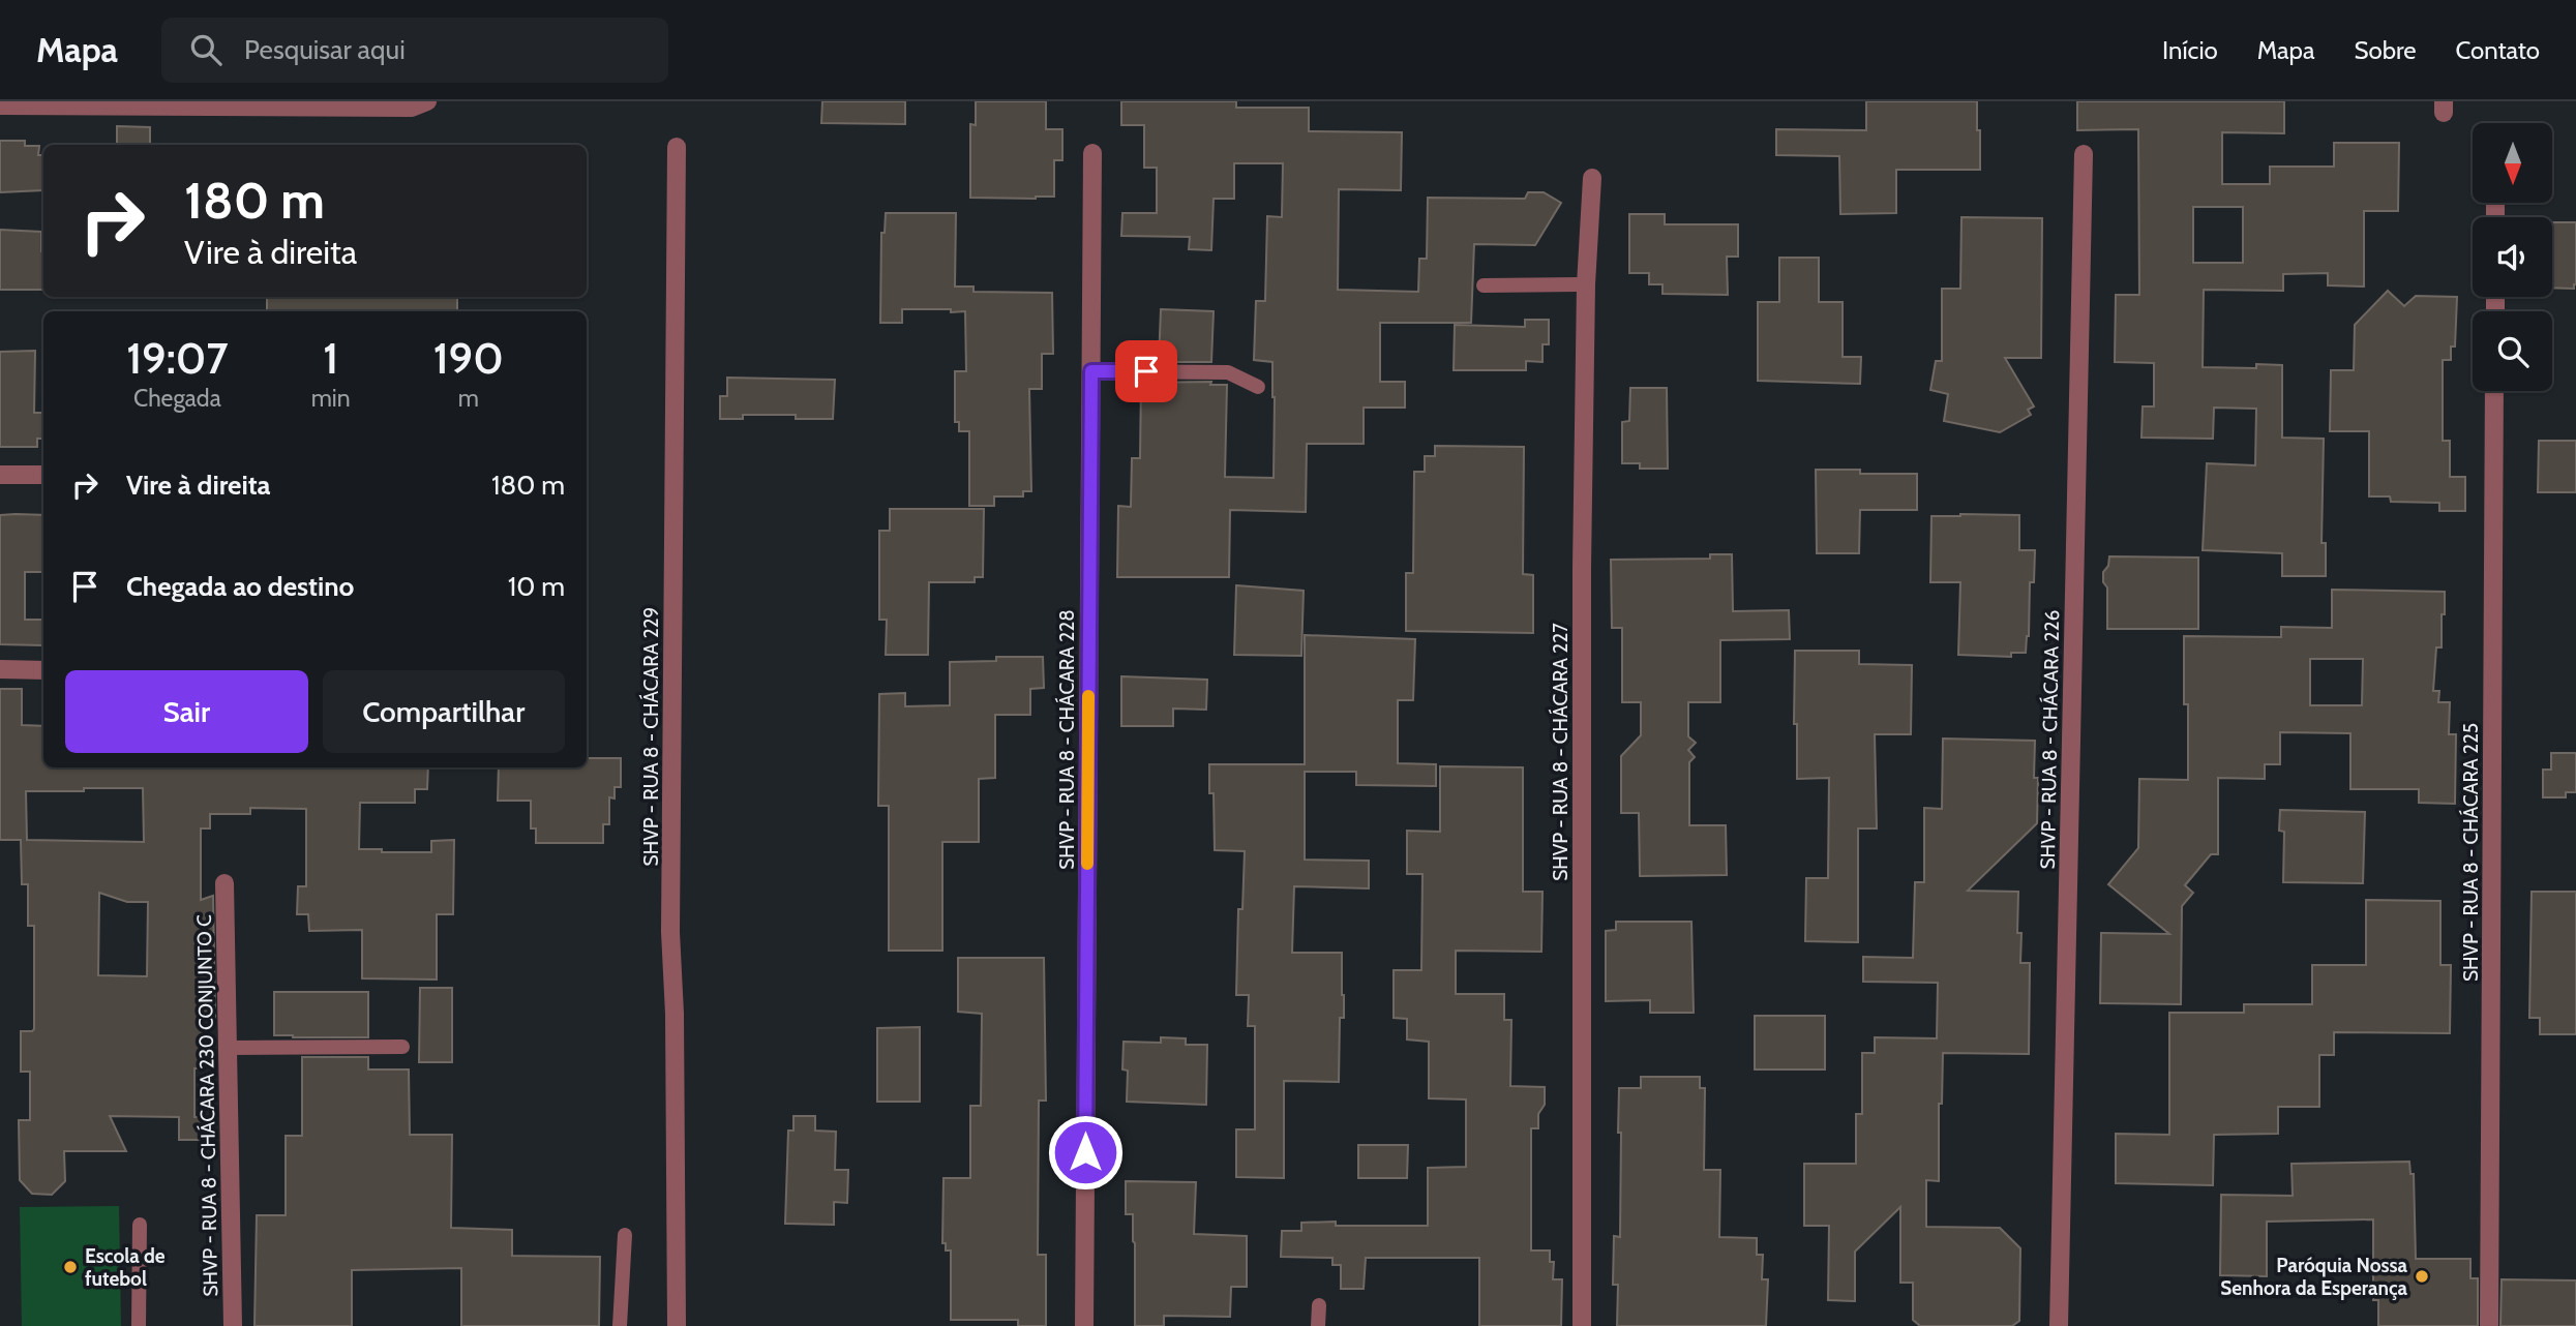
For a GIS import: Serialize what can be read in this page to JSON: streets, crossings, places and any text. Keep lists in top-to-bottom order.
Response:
{
  "streets": {
    "street": [
      "SHVP - RUA 8 - CHÁCARA 229",
      "SHVP - RUA 8 - CHÁCARA 228",
      "SHVP - RUA 8 - CHÁCARA 226",
      "SHVP - RUA 8 - CHÁCARA 227",
      "SHVP - RUA 8 - CHÁCARA 225",
      "SHVP - RUA 8 - CHÁCARA 230 CONJUNTO C"
    ]
  },
  "places": ["Escola de futebol", "Paróquia Nossa Senhora da Esperança"],
  "north": "bottom",
  "page": {
    "header": "Mapa",
    "search": "Pesquisar aqui",
    "nav": [
      "Início",
      "Mapa",
      "Sobre",
      "Contato"
    ],
    "turn": ["180 m", "Vire à direita"],
    "eta": [
      "19:07",
      "Chegada",
      "1",
      "min",
      "190",
      "m"
    ],
    "list": [
      {
        "name": "Vire à direita",
        "value": "180 m"
      },
      {
        "name": "Chegada ao destino",
        "value": "10 m"
      }
    ],
    "buttons": ["Sair", "Compartilhar"]
  }
}
